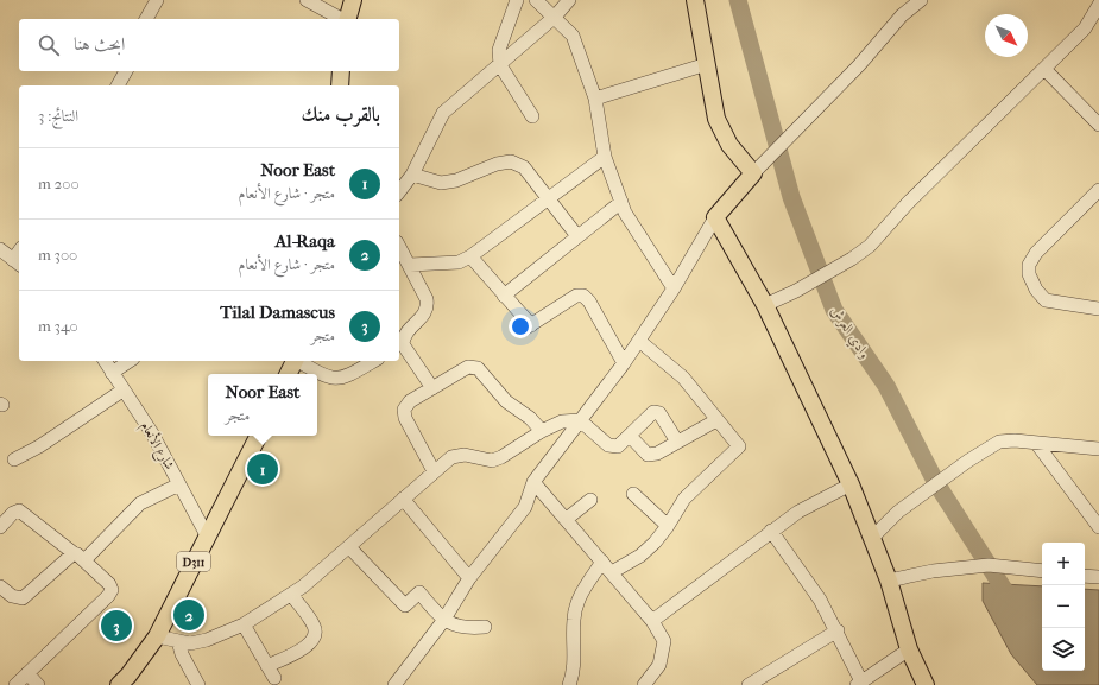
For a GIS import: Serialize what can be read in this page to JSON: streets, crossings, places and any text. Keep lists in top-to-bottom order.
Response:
{
  "streets": {
    "main road": ["D311"],
    "street": ["شارع الأنعام"]
  },
  "crossings": [
    ["شارع الأنعام", "D311"]
  ],
  "water": ["وادي العرش"],
  "north": "bottom right",
  "page": {
    "search": "ابحث هنا",
    "heading": ["بالقرب منك", "النتائج: 3"],
    "list": [
      {
        "mark": "1",
        "name": "Noor East",
        "note": "متجر · شارع الأنعام",
        "value": "200 m"
      },
      {
        "mark": "2",
        "name": "Al-Raqa",
        "note": "متجر · شارع الأنعام",
        "value": "300 m"
      },
      {
        "mark": "3",
        "name": "Tilal Damascus",
        "note": "متجر",
        "value": "340 m"
      }
    ],
    "popup": ["Noor East", "متجر"],
    "pins": ["1", "2", "3"],
    "map_buttons": ["+", "−"]
  }
}
